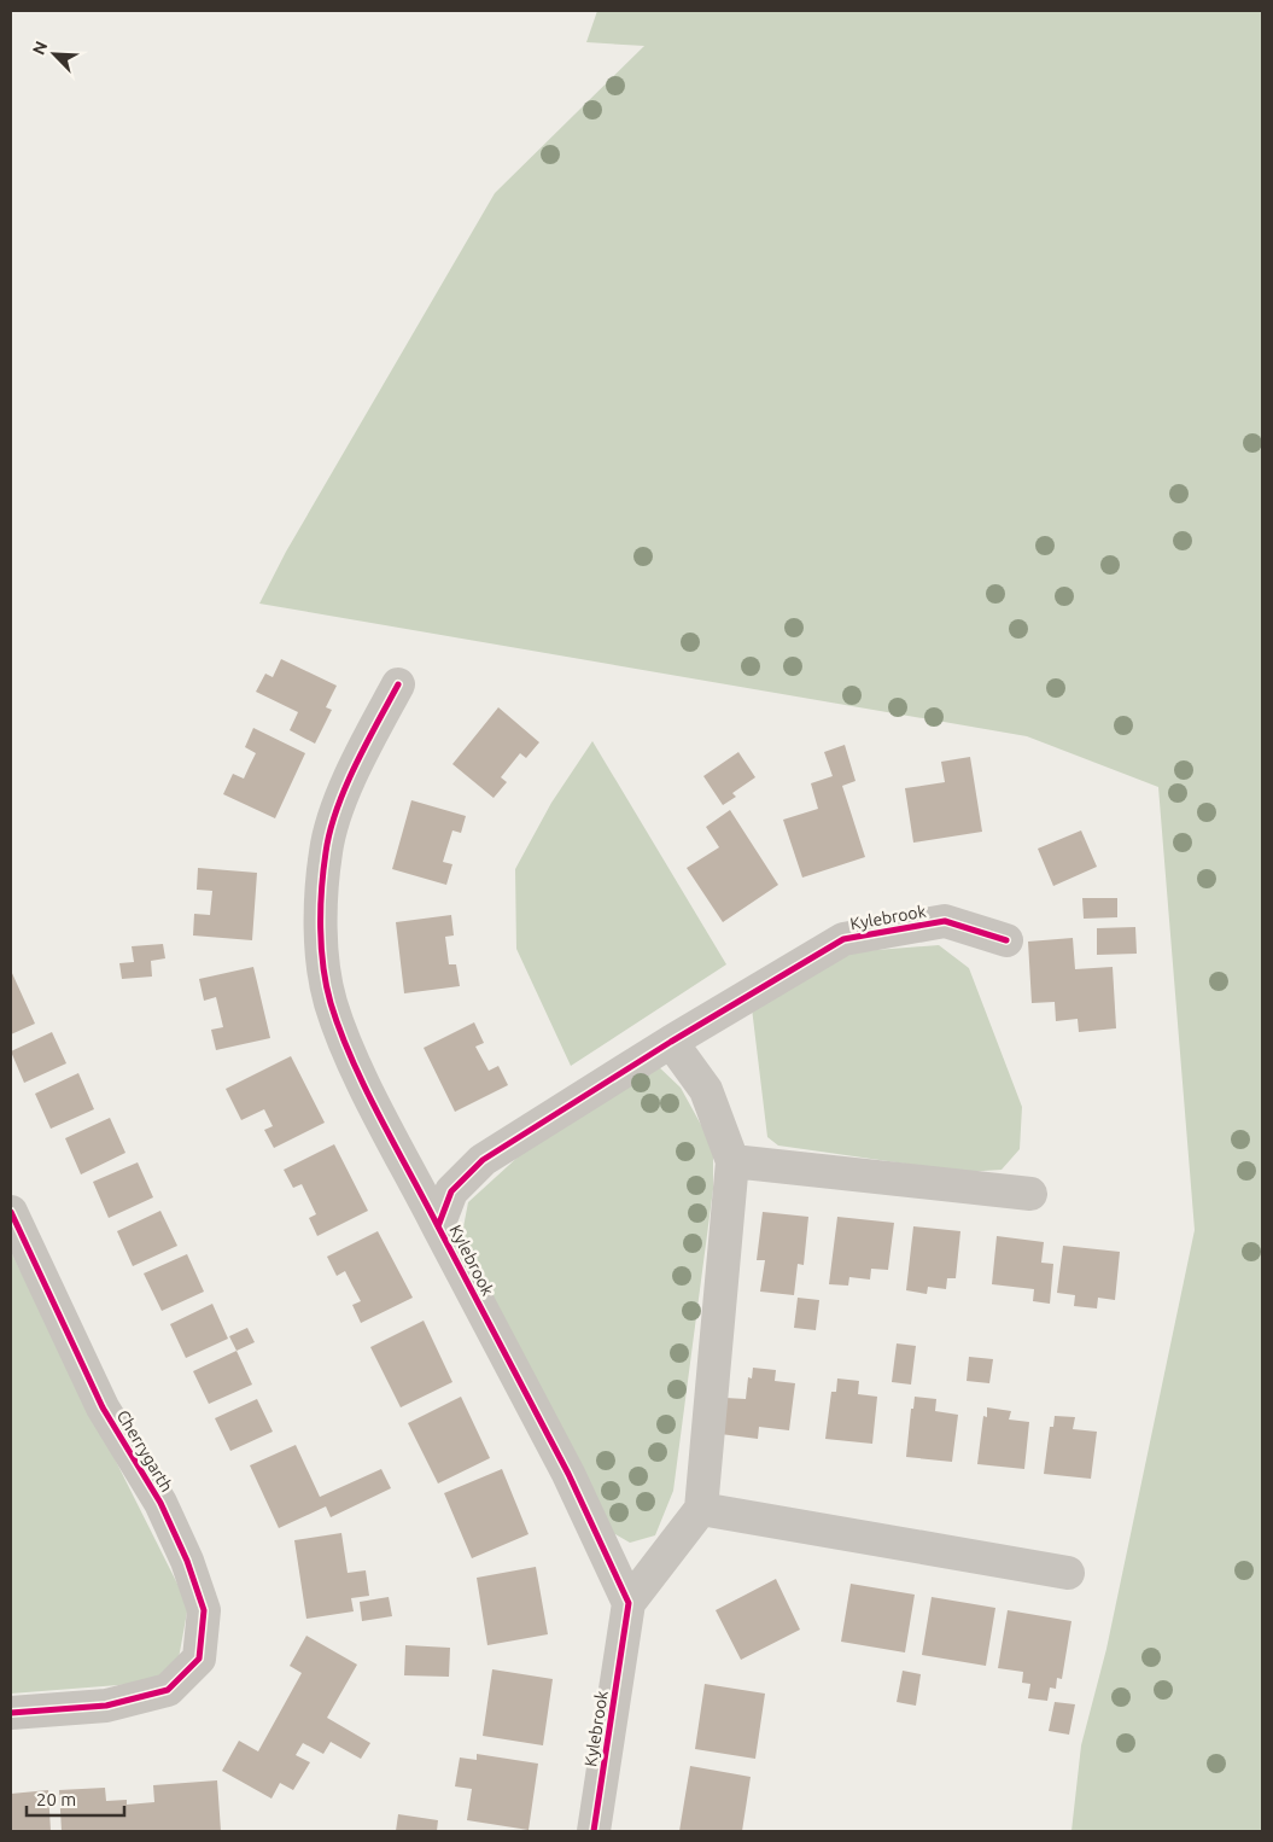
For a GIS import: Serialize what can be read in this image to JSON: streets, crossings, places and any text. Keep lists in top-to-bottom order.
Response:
{
  "streets": {
    "street": ["Kylebrook", "Cherrygarth"]
  },
  "scale_bar": "20 m",
  "north": "top left"
}
